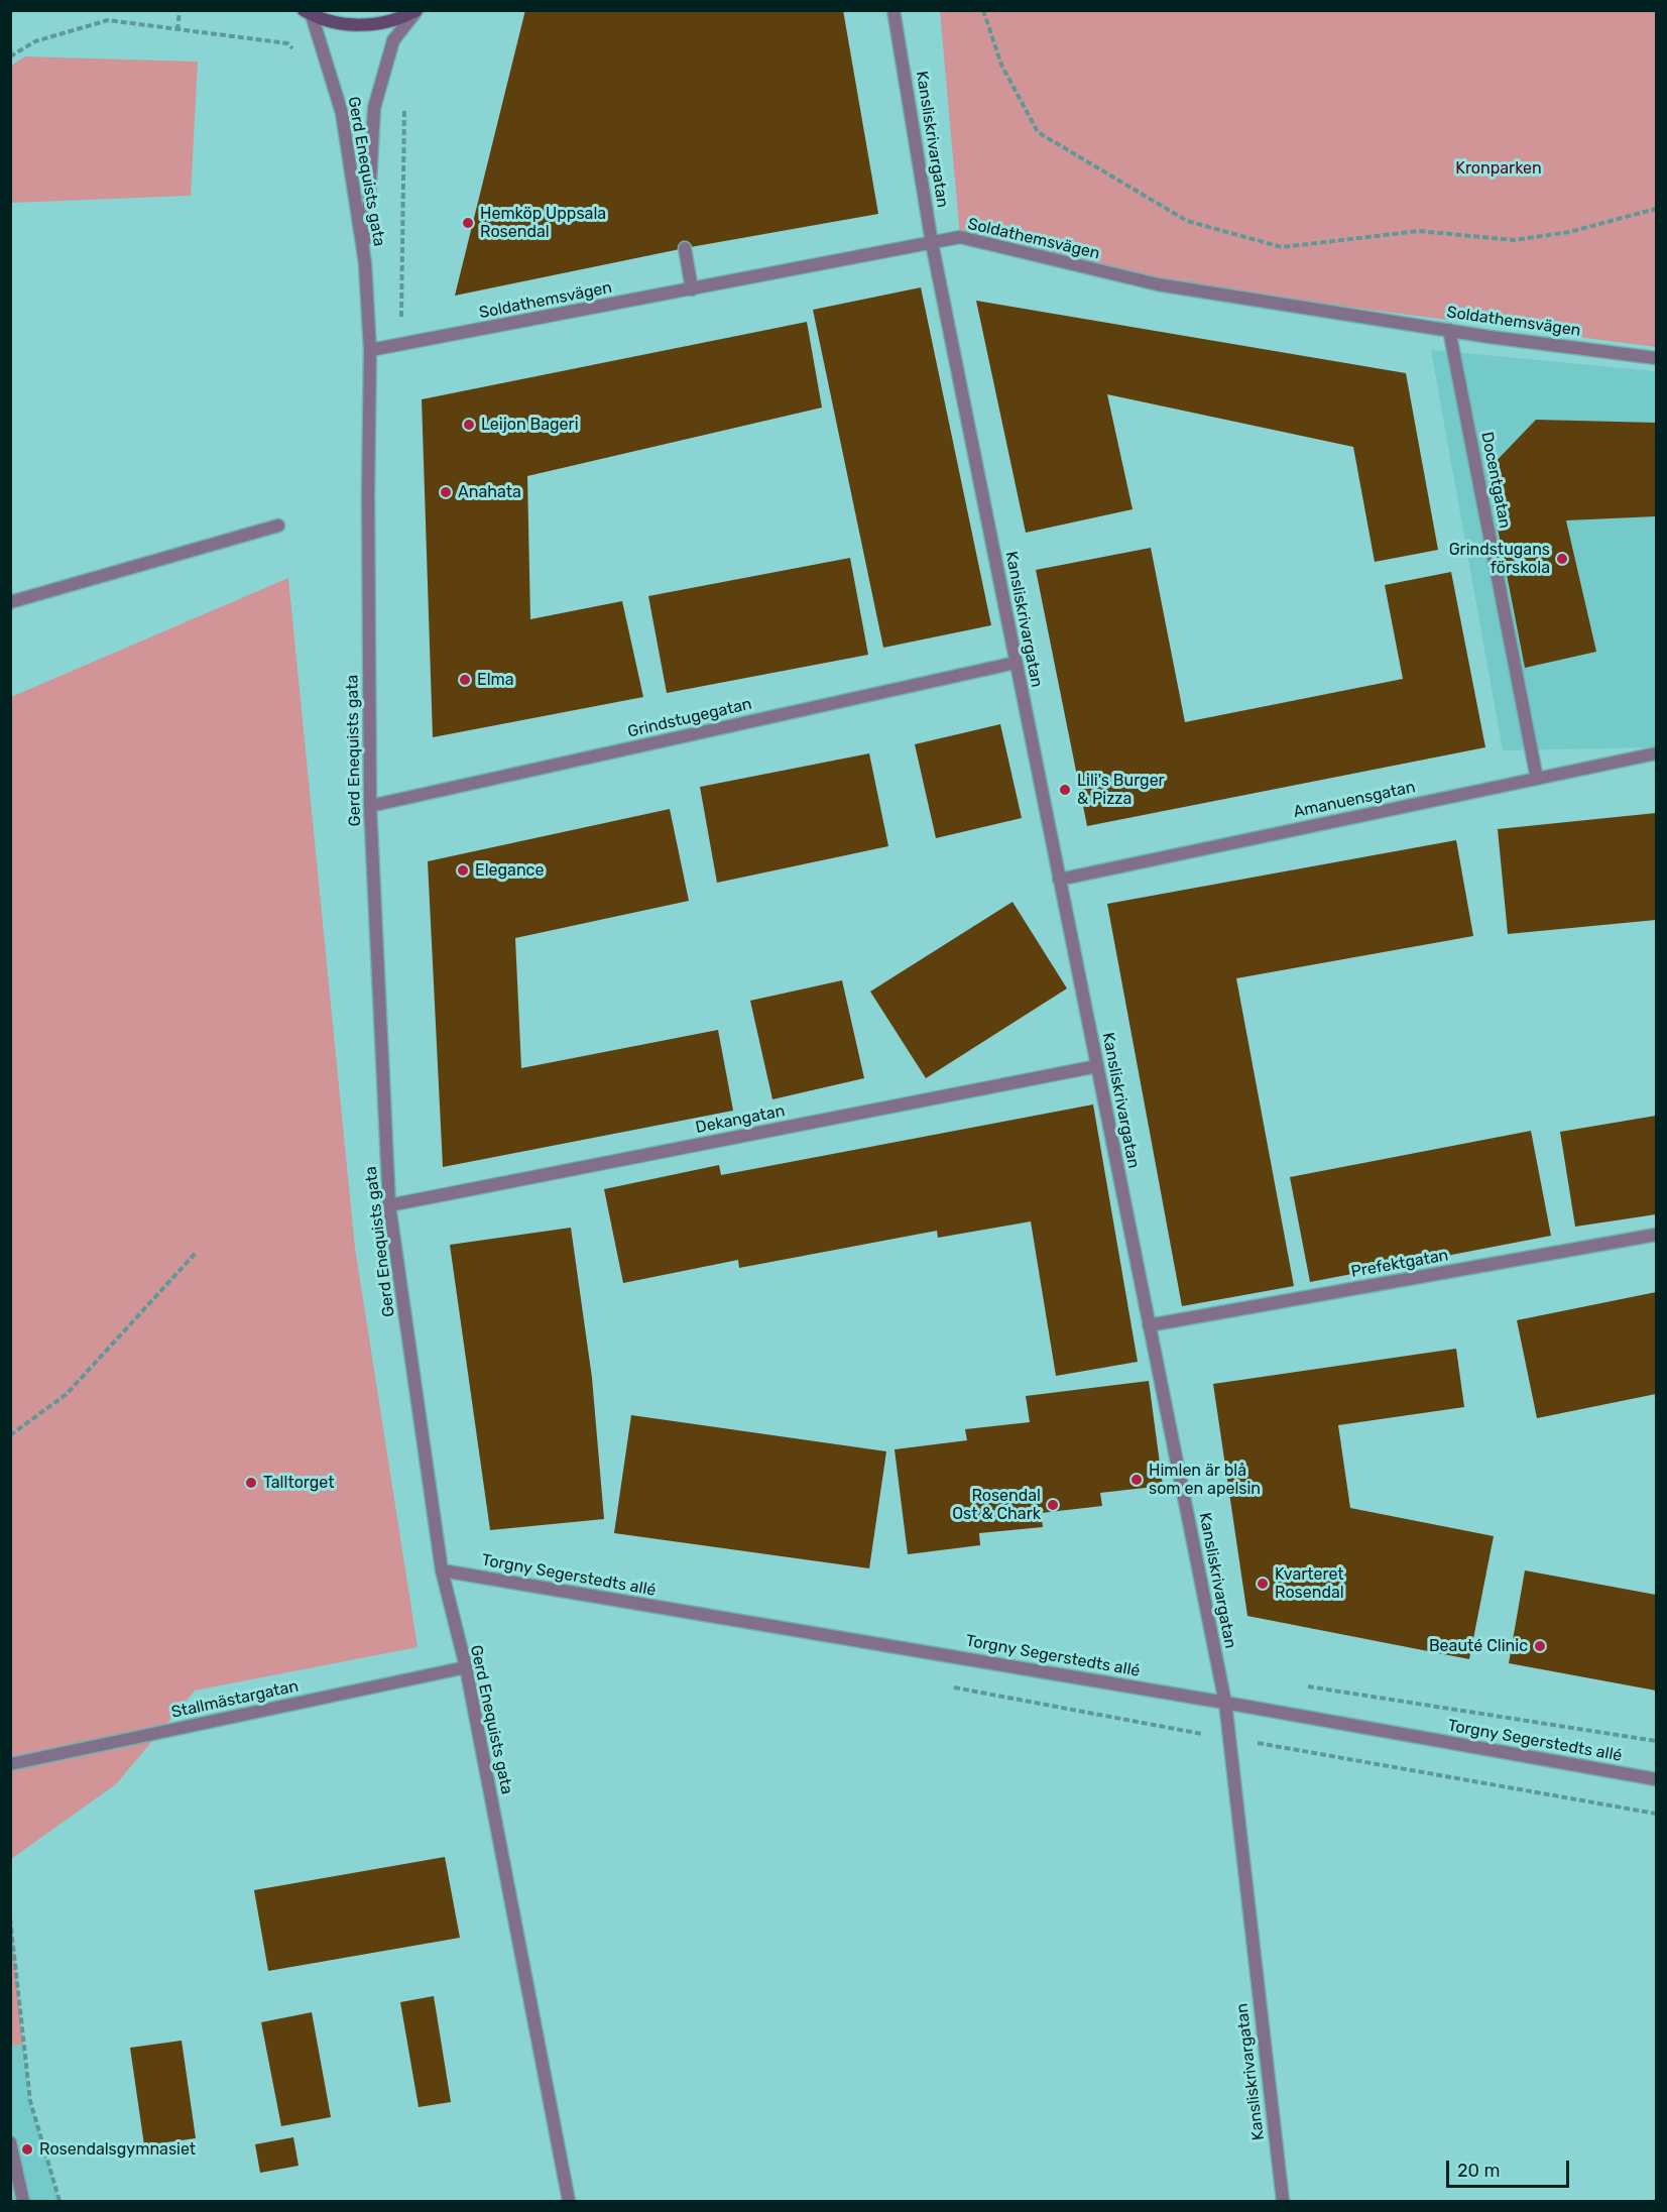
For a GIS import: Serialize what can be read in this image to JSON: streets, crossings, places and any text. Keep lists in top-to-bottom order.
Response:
{
  "streets": {
    "street": [
      "Kansliskrivargatan",
      "Gerd Enequists gata",
      "Soldathemsvägen",
      "Docentgatan",
      "Grindstugegatan",
      "Amanuensgatan",
      "Dekangatan",
      "Prefektgatan",
      "Torgny Segerstedts allé",
      "Stallmästargatan"
    ]
  },
  "crossings": [
    ["Kansliskrivargatan", "Soldathemsvägen"],
    ["Kansliskrivargatan", "Grindstugegatan"],
    ["Kansliskrivargatan", "Amanuensgatan"],
    ["Kansliskrivargatan", "Dekangatan"],
    ["Kansliskrivargatan", "Prefektgatan"],
    ["Kansliskrivargatan", "Torgny Segerstedts allé"],
    ["Gerd Enequists gata", "Soldathemsvägen"],
    ["Gerd Enequists gata", "Grindstugegatan"],
    ["Gerd Enequists gata", "Dekangatan"],
    ["Gerd Enequists gata", "Torgny Segerstedts allé"],
    ["Gerd Enequists gata", "Stallmästargatan"],
    ["Soldathemsvägen", "Docentgatan"],
    ["Docentgatan", "Amanuensgatan"]
  ],
  "parks": ["Kronparken"],
  "places": [
    "Hemköp Uppsala Rosendal",
    "Leijon Bageri",
    "Anahata",
    "Grindstugans förskola",
    "Elma",
    "Lili's Burger & Pizza",
    "Elegance",
    "Himlen är blå som en apelsin",
    "Talltorget",
    "Rosendal Ost & Chark",
    "Kvarteret Rosendal",
    "Beauté Clinic",
    "Rosendalsgymnasiet"
  ],
  "scale_bar": "20 m"
}
